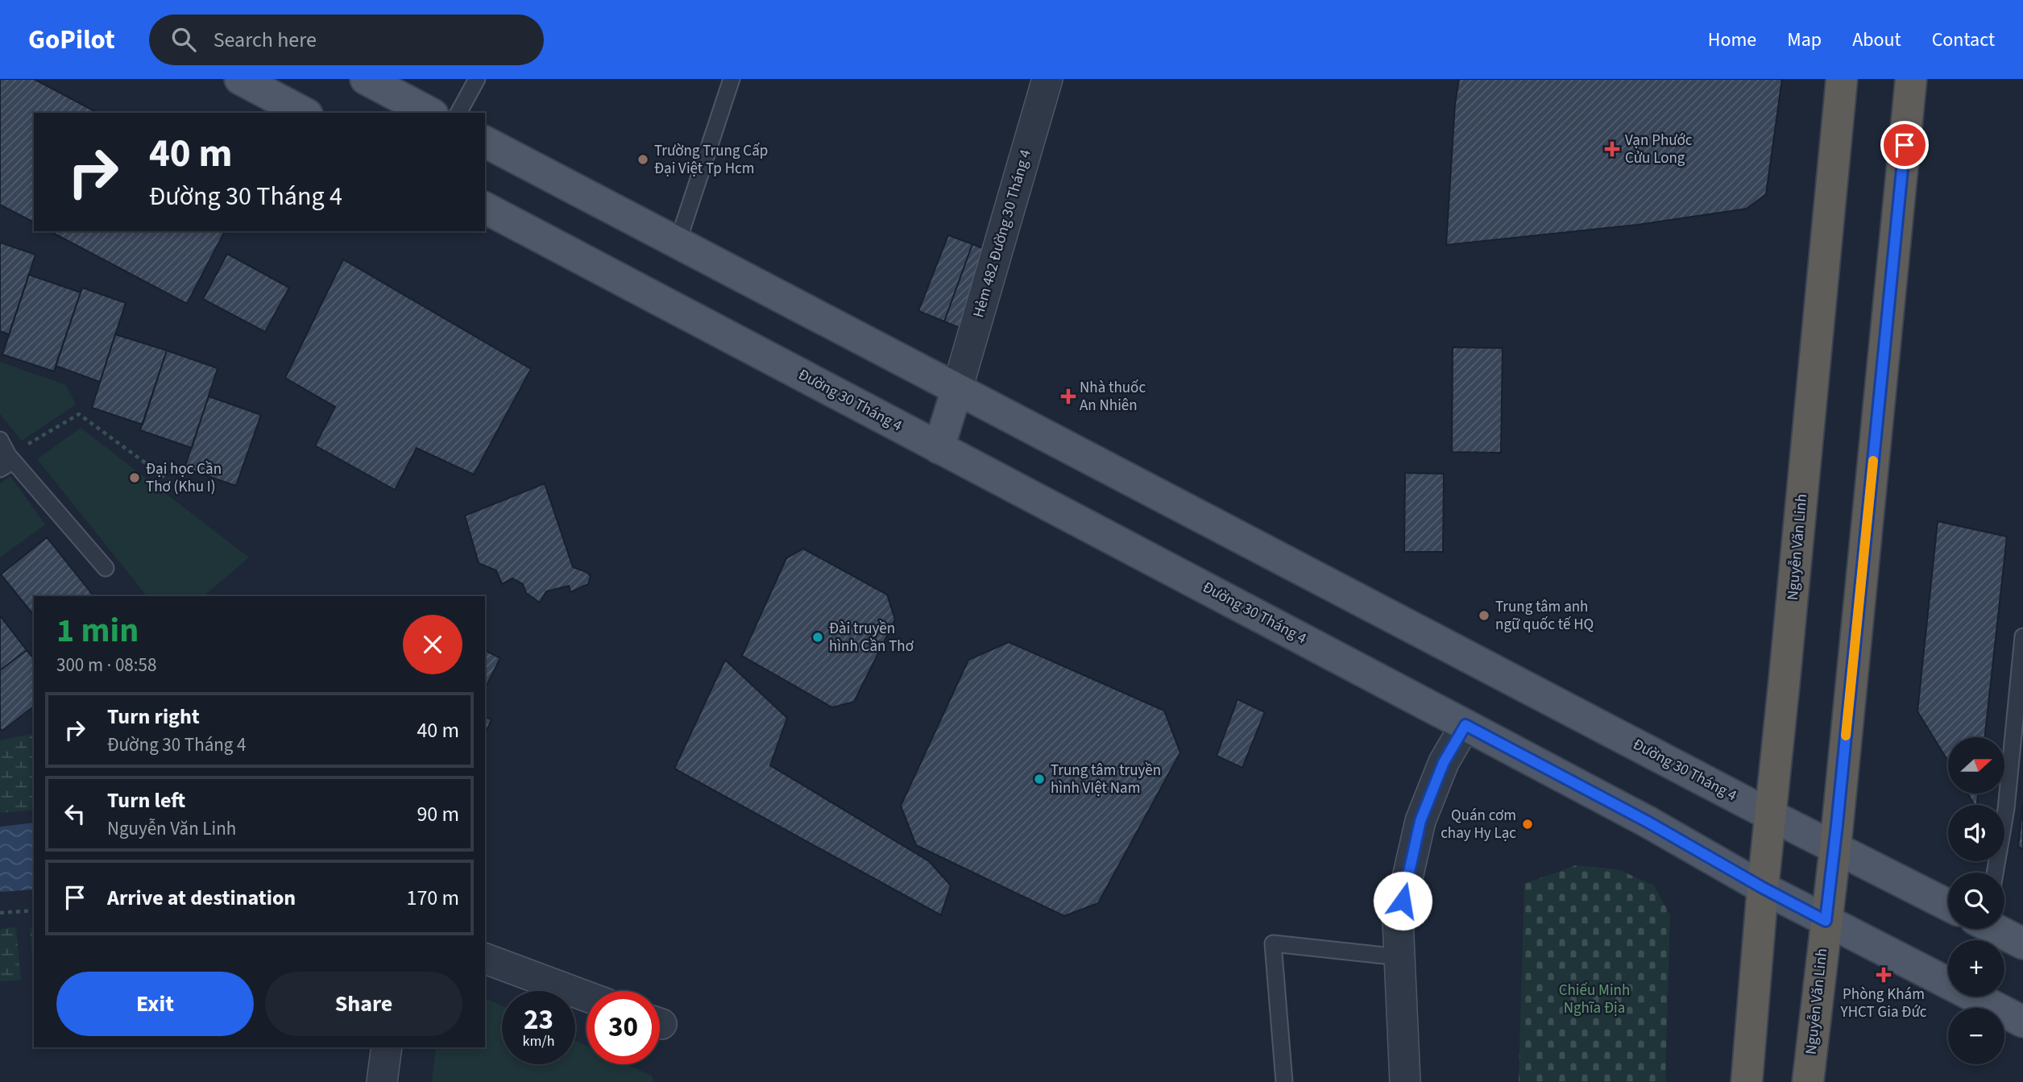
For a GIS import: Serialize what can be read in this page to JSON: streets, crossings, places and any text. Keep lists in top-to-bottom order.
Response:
{
  "streets": {
    "highway": ["Nguyễn Văn Linh"],
    "main road": ["Đường 30 Tháng 4"],
    "street": ["Hẻm 482 Đường 30 Tháng 4"]
  },
  "crossings": [
    ["Hẻm 482 Đường 30 Tháng 4", "Đường 30 Tháng 4"],
    ["Đường 30 Tháng 4", "Nguyễn Văn Linh"]
  ],
  "parks": ["Chiếu Minh Nghĩa Địa"],
  "places": {
    "health": ["Vạn Phước Cửu Long", "Nhà thuốc An Nhiên", "Phòng Khám YHCT Gia Đức"],
    "other": [
      "Trường Trung Cấp Đại Việt Tp Hcm",
      "Đại học Cần Thơ (Khu I)",
      "Trung tâm anh ngữ quốc tế HQ",
      "Đài truyền hình Cần Thơ",
      "Trung tâm truyền hình VIệt Nam",
      "Quán cơm chay Hy Lạc"
    ]
  },
  "north": "right",
  "page": {
    "header": "GoPilot",
    "search": "Search here",
    "nav": [
      "Home",
      "Map",
      "About",
      "Contact"
    ],
    "turn": ["40 m", "Đường 30 Tháng 4"],
    "heading": ["1 min", "300 m · 08:58"],
    "list": [
      {
        "name": "Turn right",
        "note": "Đường 30 Tháng 4",
        "value": "40 m"
      },
      {
        "name": "Turn left",
        "note": "Nguyễn Văn Linh",
        "value": "90 m"
      },
      {
        "name": "Arrive at destination",
        "value": "170 m"
      }
    ],
    "map_buttons": ["+", "−"],
    "buttons": ["Exit", "Share"],
    "speed": "23 km/h",
    "limit": "30"
  }
}
